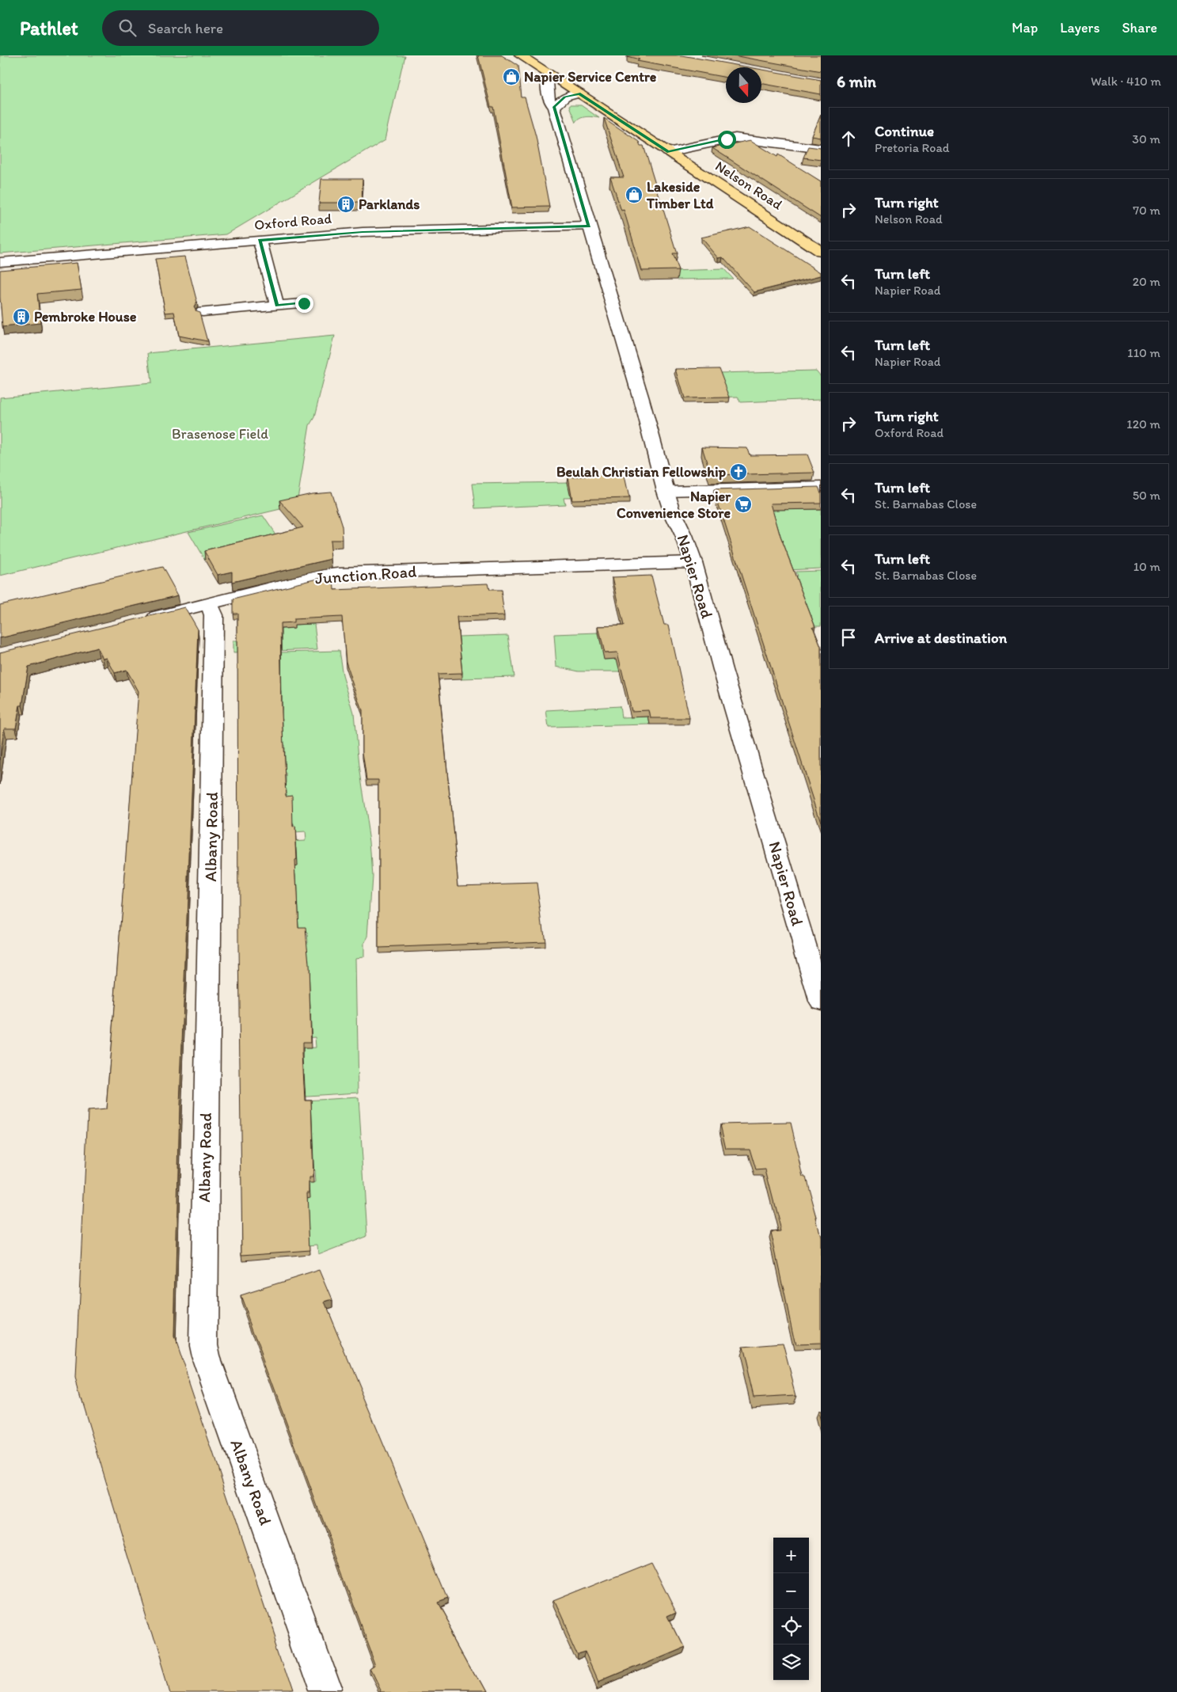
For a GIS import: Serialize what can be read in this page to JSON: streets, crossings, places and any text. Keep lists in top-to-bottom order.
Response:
{
  "streets": {
    "main road": ["Nelson Road"],
    "street": [
      "Oxford Road",
      "Junction Road",
      "Napier Road",
      "Albany Road"
    ]
  },
  "crossings": [
    ["Nelson Road", "Napier Road"],
    ["Oxford Road", "Napier Road"],
    ["Junction Road", "Napier Road"],
    ["Junction Road", "Albany Road"]
  ],
  "parks": ["Brasenose Field"],
  "places": {
    "shop": ["Napier Service Centre", "Lakeside Timber Ltd"],
    "building": ["Parklands", "Pembroke House"],
    "church": ["Beulah Christian Fellowship"],
    "supermarket": ["Napier Convenience Store"]
  },
  "north": "bottom",
  "page": {
    "header": "Pathlet",
    "search": "Search here",
    "nav": ["Map", "Layers", "Share"],
    "heading": ["6 min", "Walk · 410 m"],
    "list": [
      ["Continue", "Pretoria Road", "30 m"],
      ["Turn right", "Nelson Road", "70 m"],
      ["Turn left", "Napier Road", "20 m"],
      ["Turn left", "Napier Road", "110 m"],
      ["Turn right", "Oxford Road", "120 m"],
      ["Turn left", "St. Barnabas Close", "50 m"],
      ["Turn left", "St. Barnabas Close", "10 m"],
      "Arrive at destination"
    ],
    "map_buttons": ["+", "−"]
  }
}
